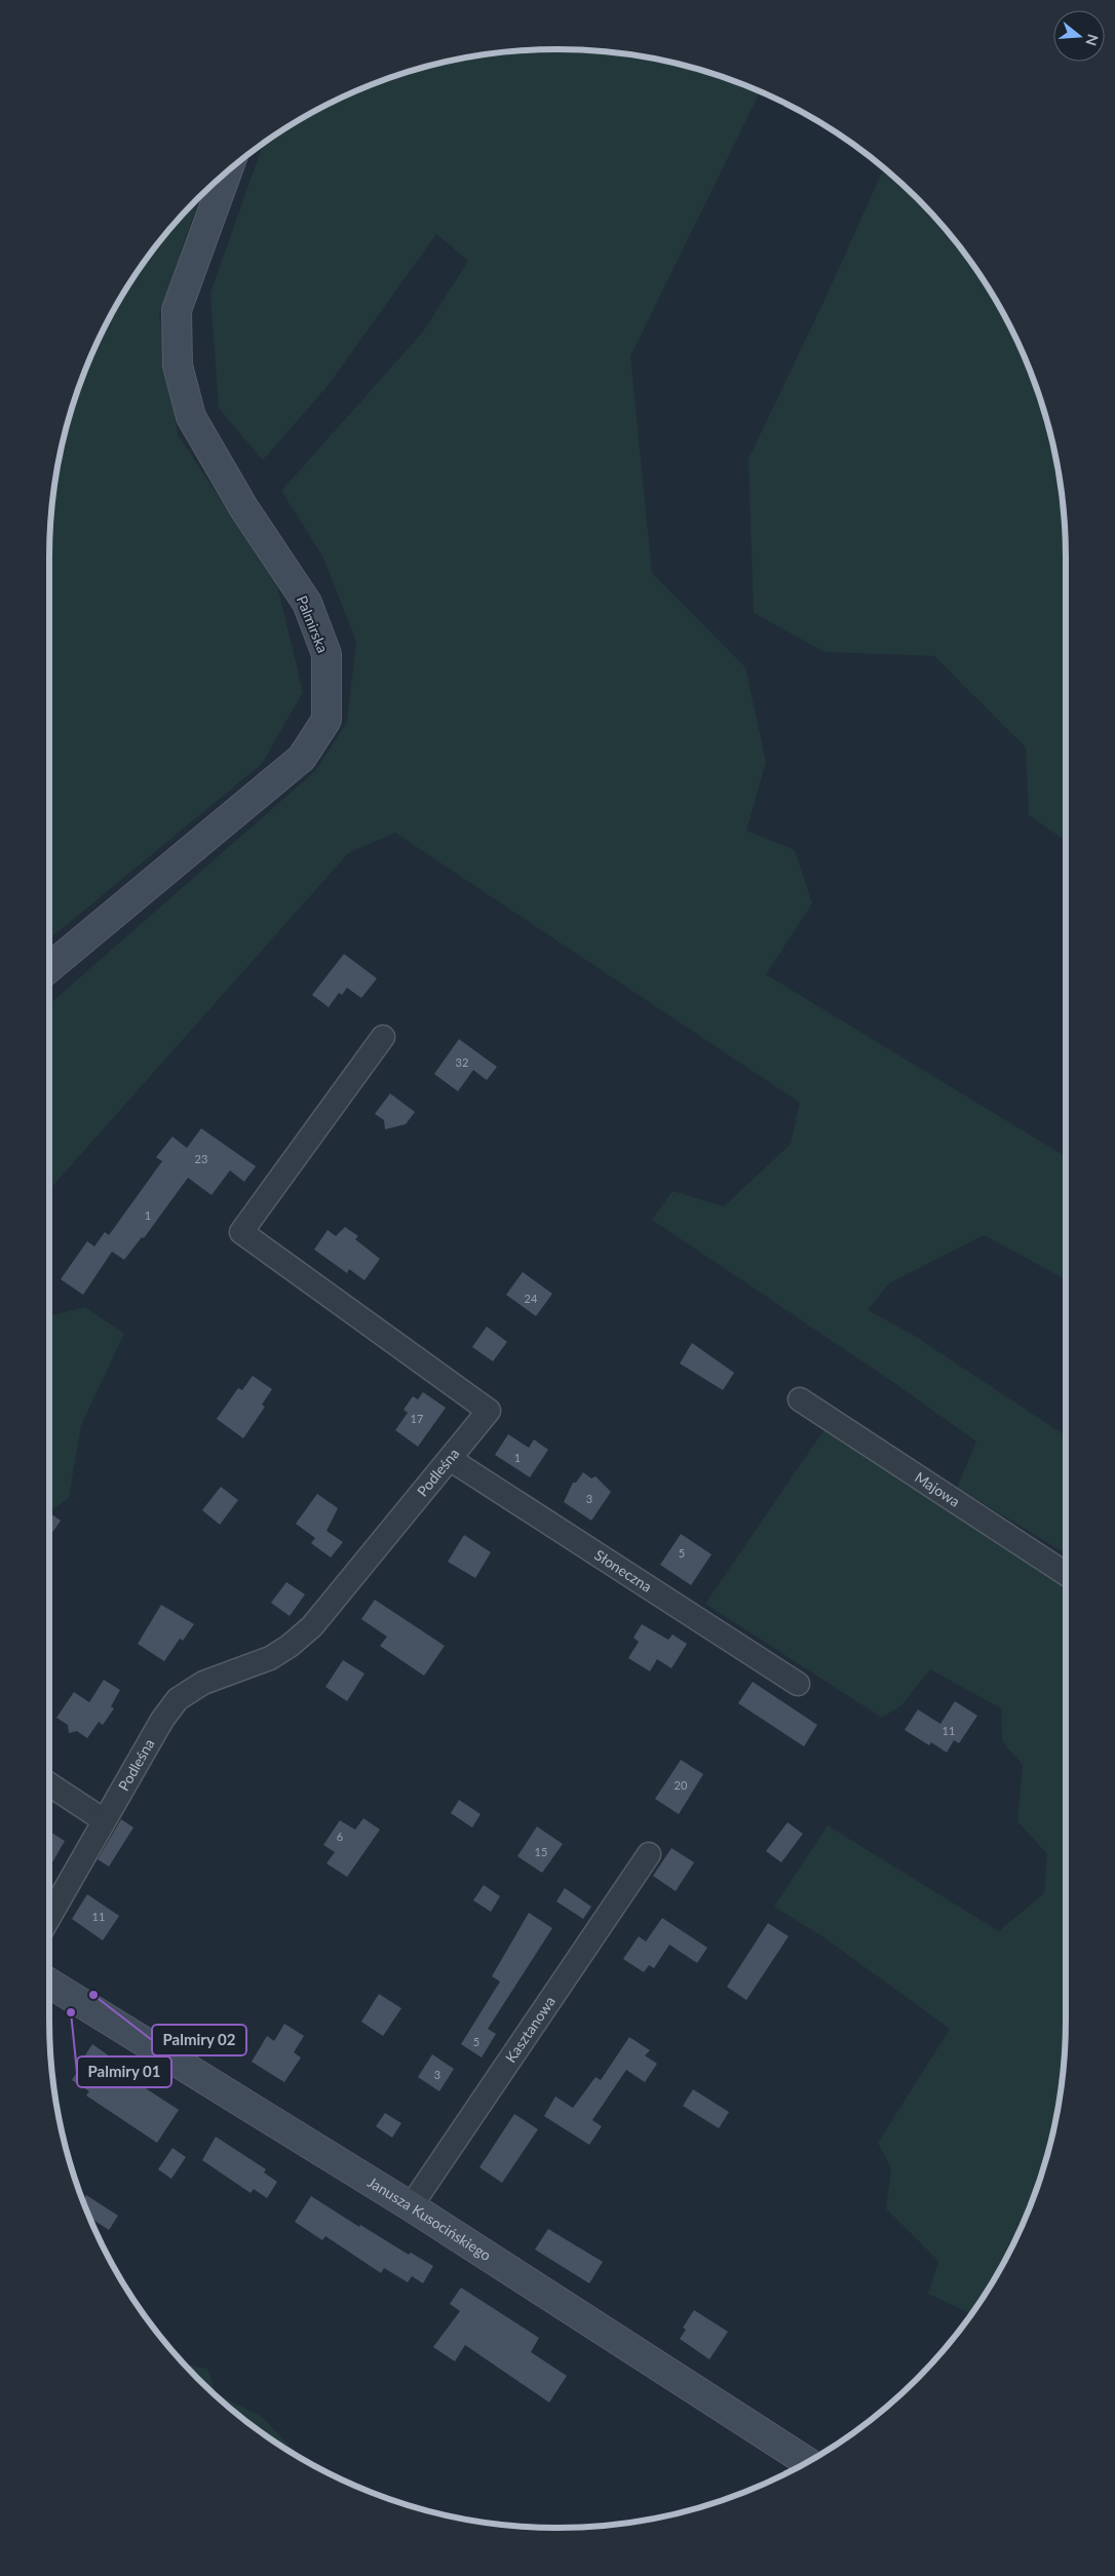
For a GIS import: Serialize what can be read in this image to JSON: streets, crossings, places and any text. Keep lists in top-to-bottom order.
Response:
{
  "streets": {
    "street": [
      "Palmirska",
      "Podleśna",
      "Majowa",
      "Słoneczna",
      "Kasztanowa",
      "Janusza Kusocińskiego"
    ]
  },
  "crossings": [
    ["Podleśna", "Słoneczna"],
    ["Kasztanowa", "Janusza Kusocińskiego"]
  ],
  "places": ["Palmiry 02", "Palmiry 01"],
  "house_numbers": [
    "32",
    "23",
    "1",
    "24",
    "17",
    "1",
    "3",
    "5",
    "11",
    "20",
    "6",
    "15",
    "11",
    "5",
    "3"
  ],
  "north": "right"
}
